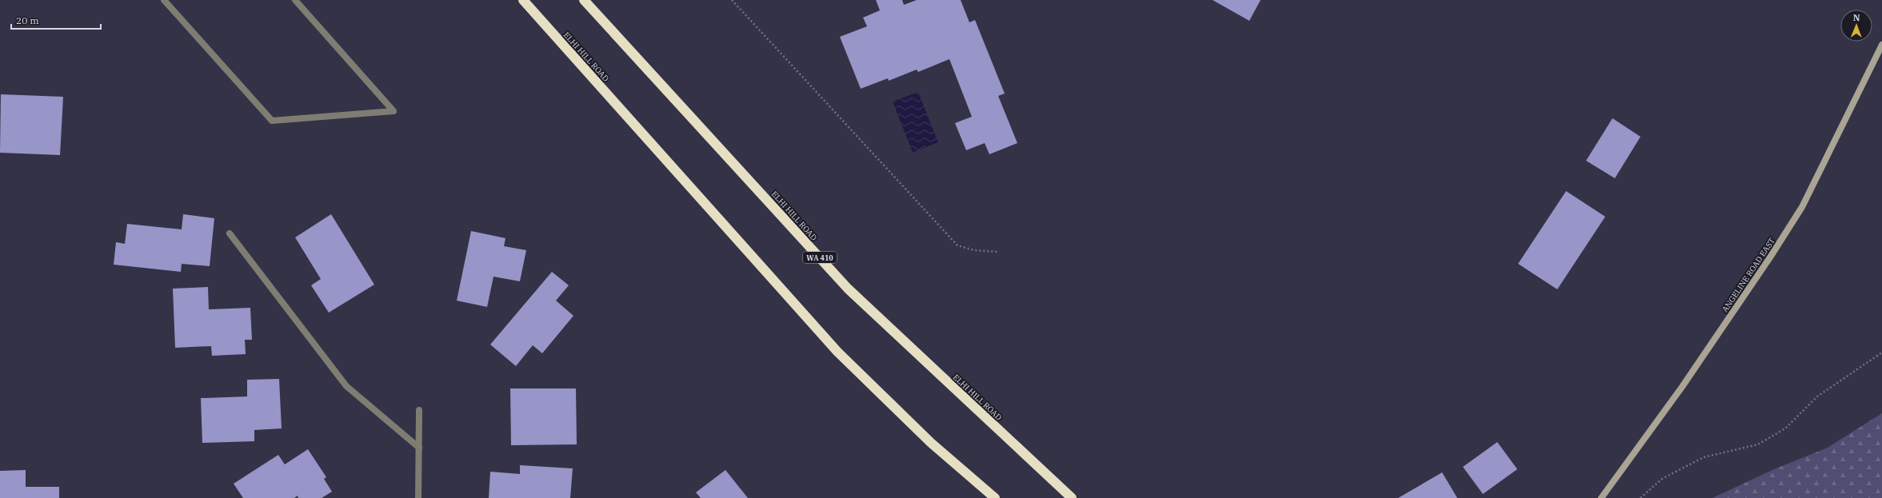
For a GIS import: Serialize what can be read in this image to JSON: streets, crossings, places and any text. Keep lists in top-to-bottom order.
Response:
{
  "streets": {
    "highway": ["ELHI HILL ROAD", "WA 410"],
    "street": ["ANGELINE ROAD EAST"]
  },
  "scale_bar": "20 m",
  "north": "top"
}
